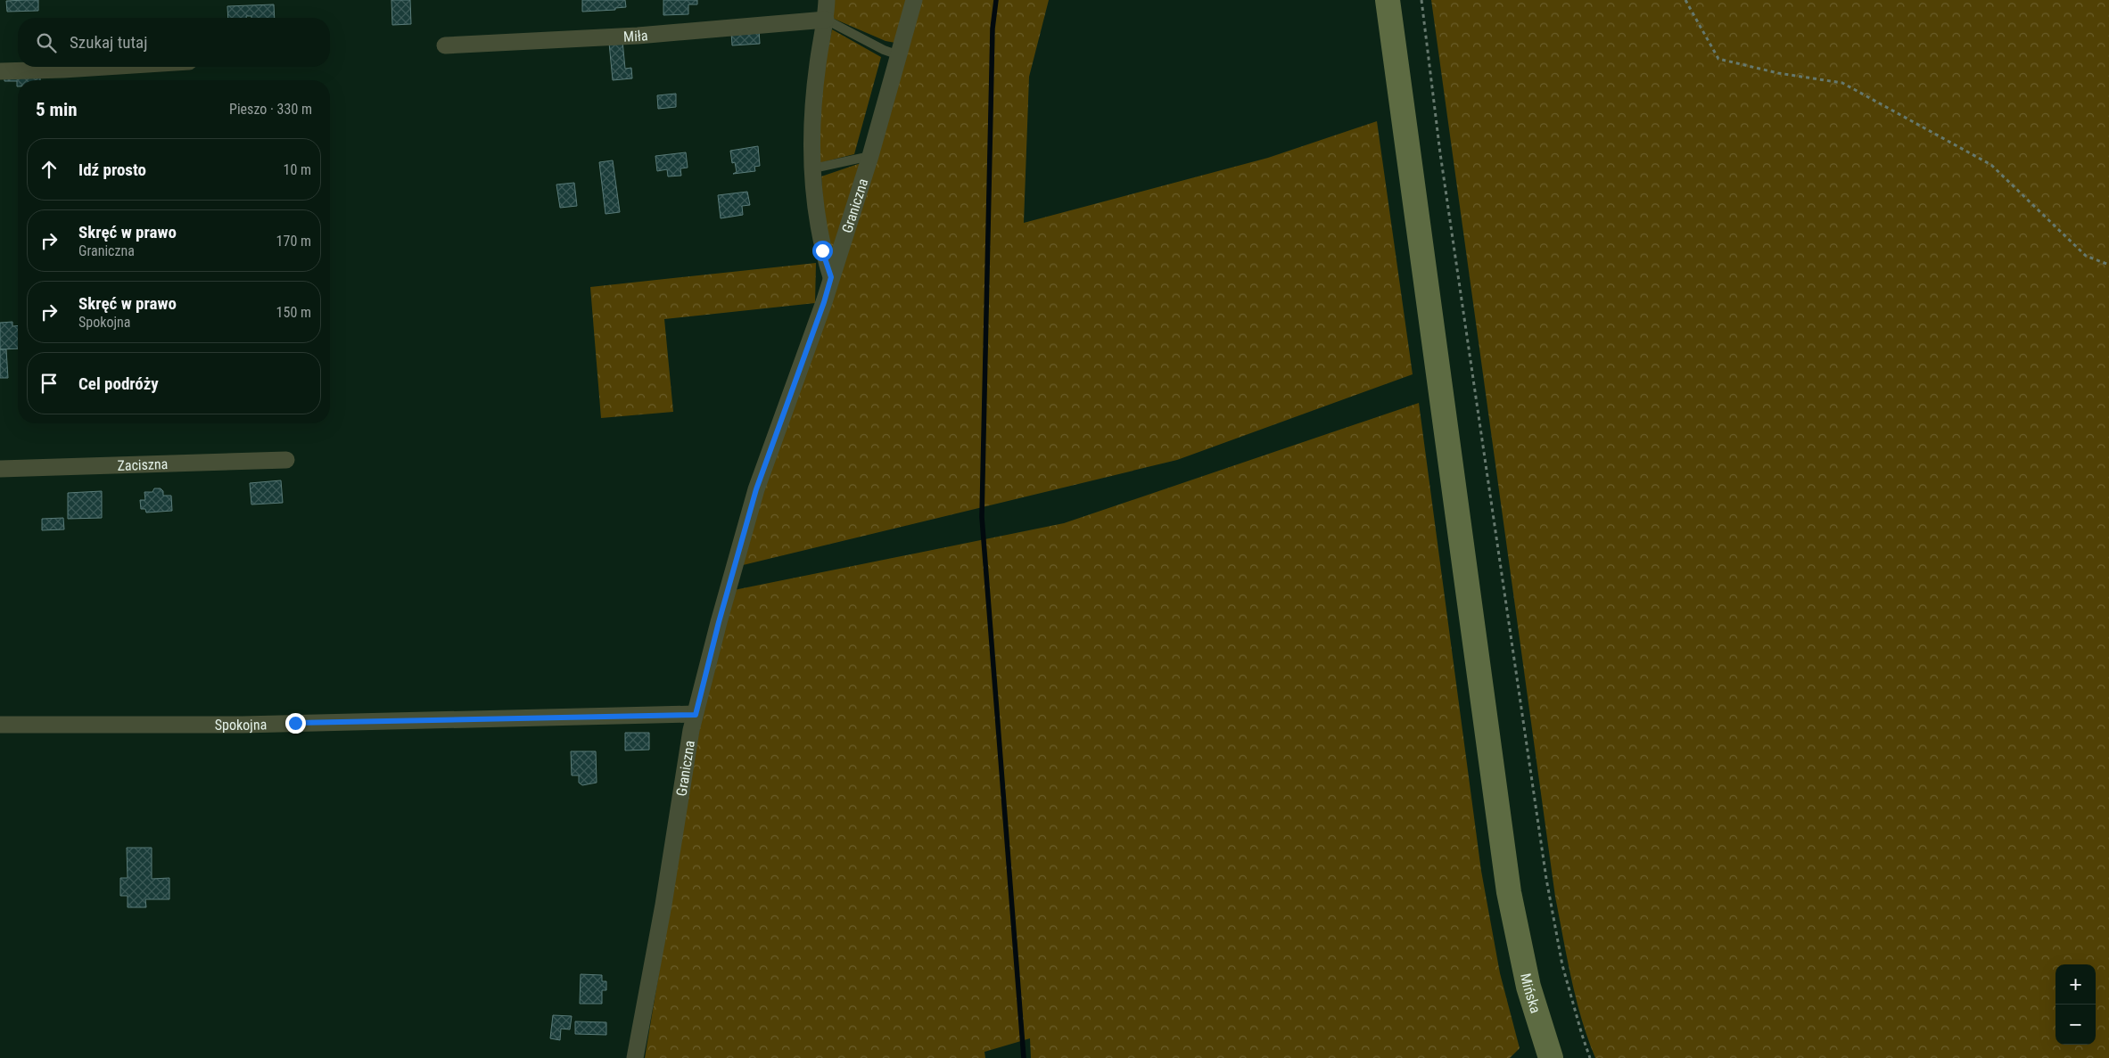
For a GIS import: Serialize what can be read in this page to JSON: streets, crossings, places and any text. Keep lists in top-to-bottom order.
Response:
{
  "streets": {
    "main road": ["Mińska"],
    "street": [
      "Miła",
      "Graniczna",
      "Zaciszna",
      "Spokojna"
    ]
  },
  "crossings": [
    ["Graniczna", "Spokojna"]
  ],
  "page": {
    "search": "Szukaj tutaj",
    "heading": ["5 min", "Pieszo · 330 m"],
    "list": [
      ["Idź prosto", "10 m"],
      ["Skręć w prawo", "Graniczna", "170 m"],
      ["Skręć w prawo", "Spokojna", "150 m"],
      "Cel podróży"
    ],
    "map_buttons": ["+", "−"]
  }
}
